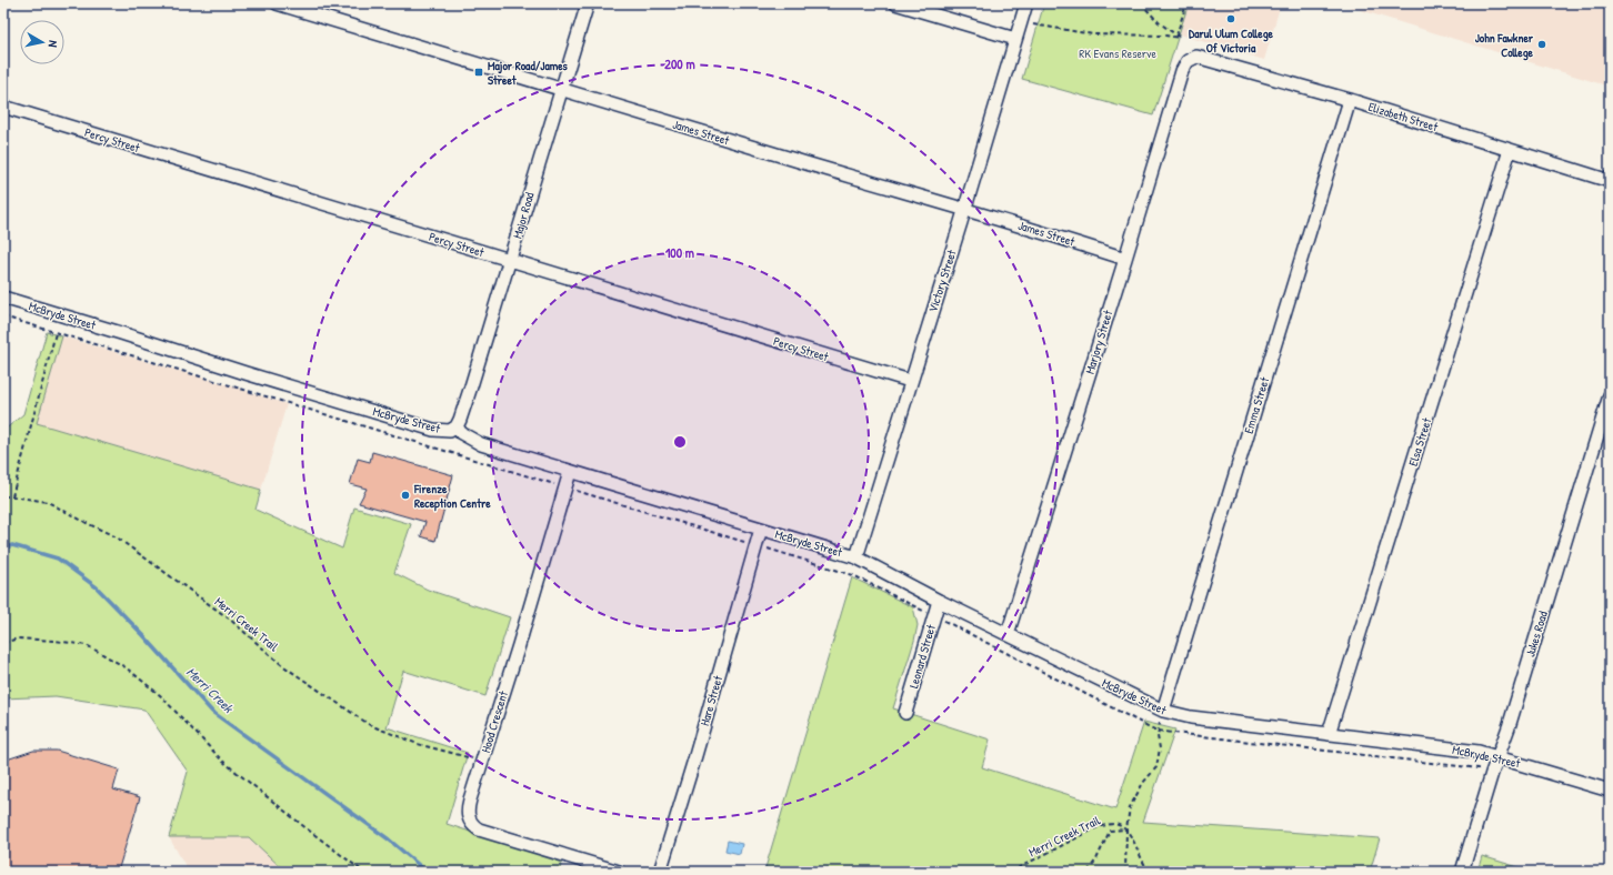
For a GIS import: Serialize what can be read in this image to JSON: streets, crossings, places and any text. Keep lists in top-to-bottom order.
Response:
{
  "streets": {
    "street": [
      "Elizabeth Street",
      "James Street",
      "Percy Street",
      "Major Road",
      "Victory Street",
      "McBryde Street",
      "Marjory Street",
      "Emma Street",
      "Elsa Street",
      "Jukes Road",
      "Leonard Street",
      "Hare Street",
      "Hood Crescent"
    ],
    "path": ["Merri Creek Trail"]
  },
  "crossings": [
    ["Elizabeth Street", "Marjory Street"],
    ["Elizabeth Street", "Emma Street"],
    ["Elizabeth Street", "Elsa Street"],
    ["James Street", "Major Road"],
    ["James Street", "Victory Street"],
    ["James Street", "Marjory Street"],
    ["Percy Street", "Major Road"],
    ["Percy Street", "Victory Street"],
    ["Major Road", "McBryde Street"],
    ["Victory Street", "McBryde Street"],
    ["McBryde Street", "Marjory Street"],
    ["McBryde Street", "Emma Street"],
    ["McBryde Street", "Elsa Street"],
    ["McBryde Street", "Jukes Road"],
    ["McBryde Street", "Leonard Street"],
    ["McBryde Street", "Hare Street"],
    ["McBryde Street", "Hood Crescent"],
    ["Merri Creek Trail", "Hood Crescent"]
  ],
  "water": ["Merri Creek"],
  "parks": ["RK Evans Reserve"],
  "places": {
    "other": ["Darul Ulum College Of Victoria", "John Fawkner College", "Firenze Reception Centre"],
    "transit": ["Major Road/James Street"]
  },
  "north": "right",
  "rings": ["200 m", "100 m"]
}
